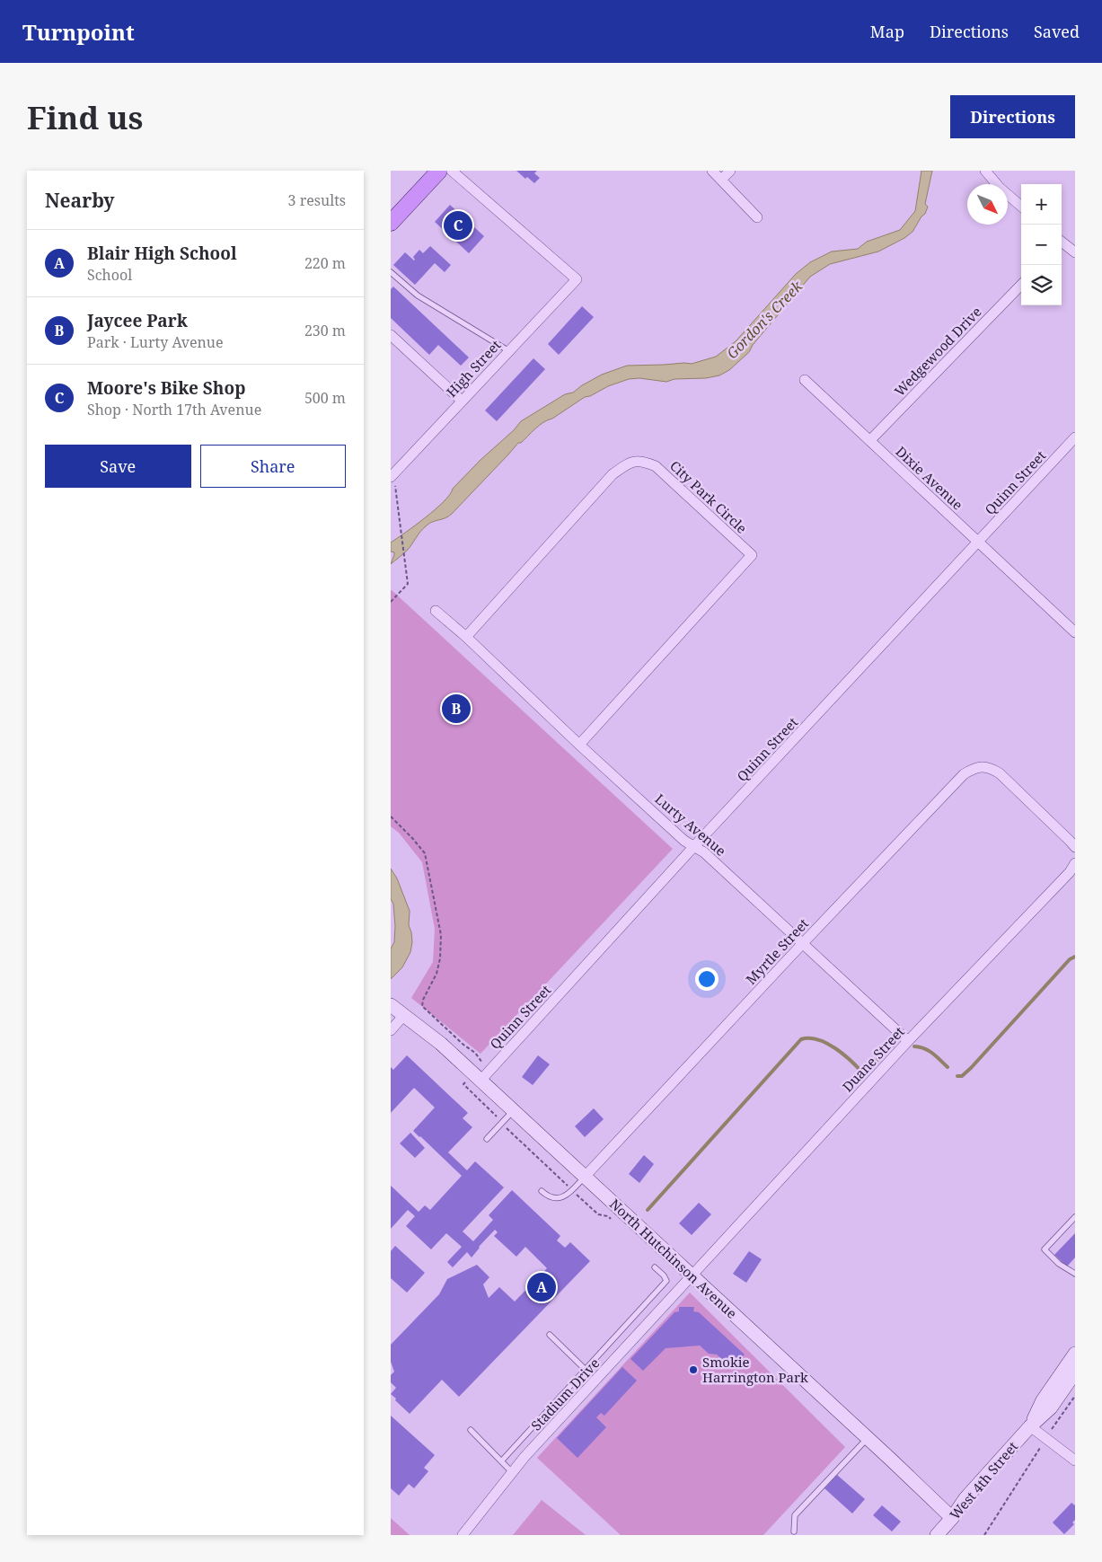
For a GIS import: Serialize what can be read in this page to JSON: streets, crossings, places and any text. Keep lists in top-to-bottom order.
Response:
{
  "streets": {
    "main road": ["North Hutchinson Avenue", "West 4th Street"],
    "street": [
      "Wedgewood Drive",
      "High Street",
      "Dixie Avenue",
      "Quinn Street",
      "City Park Circle",
      "Lurty Avenue",
      "Myrtle Street",
      "Duane Street",
      "Stadium Drive"
    ]
  },
  "crossings": [
    ["Wedgewood Drive", "Dixie Avenue"],
    ["Dixie Avenue", "Quinn Street"],
    ["Quinn Street", "Lurty Avenue"],
    ["Quinn Street", "North Hutchinson Avenue"],
    ["City Park Circle", "Lurty Avenue"],
    ["Lurty Avenue", "Myrtle Street"],
    ["Lurty Avenue", "Duane Street"],
    ["Myrtle Street", "North Hutchinson Avenue"],
    ["Duane Street", "North Hutchinson Avenue"],
    ["Duane Street", "Stadium Drive"],
    ["North Hutchinson Avenue", "Stadium Drive"],
    ["North Hutchinson Avenue", "West 4th Street"]
  ],
  "water": ["Gordon's Creek"],
  "places": ["Smokie Harrington Park"],
  "north": "bottom right",
  "page": {
    "header": "Turnpoint",
    "nav": ["Map", "Directions", "Saved"],
    "buttons": [
      "Directions",
      ["Save", "Share"]
    ],
    "title": "Find us",
    "heading": ["Nearby", "3 results"],
    "map_buttons": ["+", "−"],
    "pins": ["C", "B", "A"],
    "list": [
      {
        "mark": "A",
        "name": "Blair High School",
        "note": "School",
        "value": "220 m"
      },
      {
        "mark": "B",
        "name": "Jaycee Park",
        "note": "Park · Lurty Avenue",
        "value": "230 m"
      },
      {
        "mark": "C",
        "name": "Moore's Bike Shop",
        "note": "Shop · North 17th Avenue",
        "value": "500 m"
      }
    ]
  }
}
